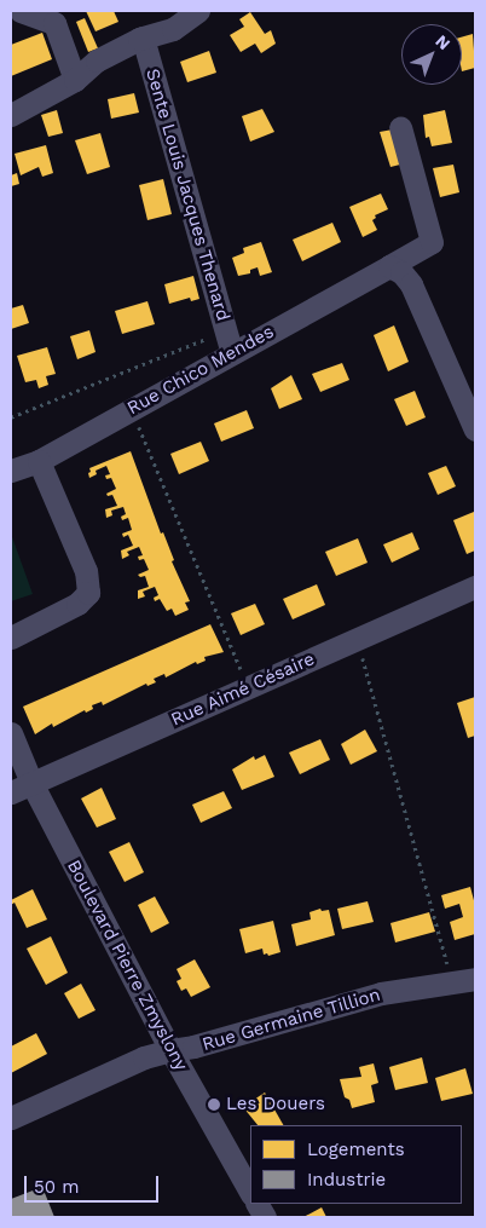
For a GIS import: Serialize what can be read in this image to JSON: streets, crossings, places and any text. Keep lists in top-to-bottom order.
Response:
{
  "streets": {
    "street": [
      "Sente Louis Jacques Thenard",
      "Rue Chico Mendes",
      "Rue Aimé Césaire",
      "Boulevard Pierre Zmyslony",
      "Rue Germaine Tillion"
    ]
  },
  "crossings": [
    ["Sente Louis Jacques Thenard", "Rue Chico Mendes"],
    ["Rue Aimé Césaire", "Boulevard Pierre Zmyslony"],
    ["Boulevard Pierre Zmyslony", "Rue Germaine Tillion"]
  ],
  "places": ["Les Douers"],
  "legend": ["Logements", "Industrie"],
  "scale_bar": "50 m",
  "north": "top right"
}
